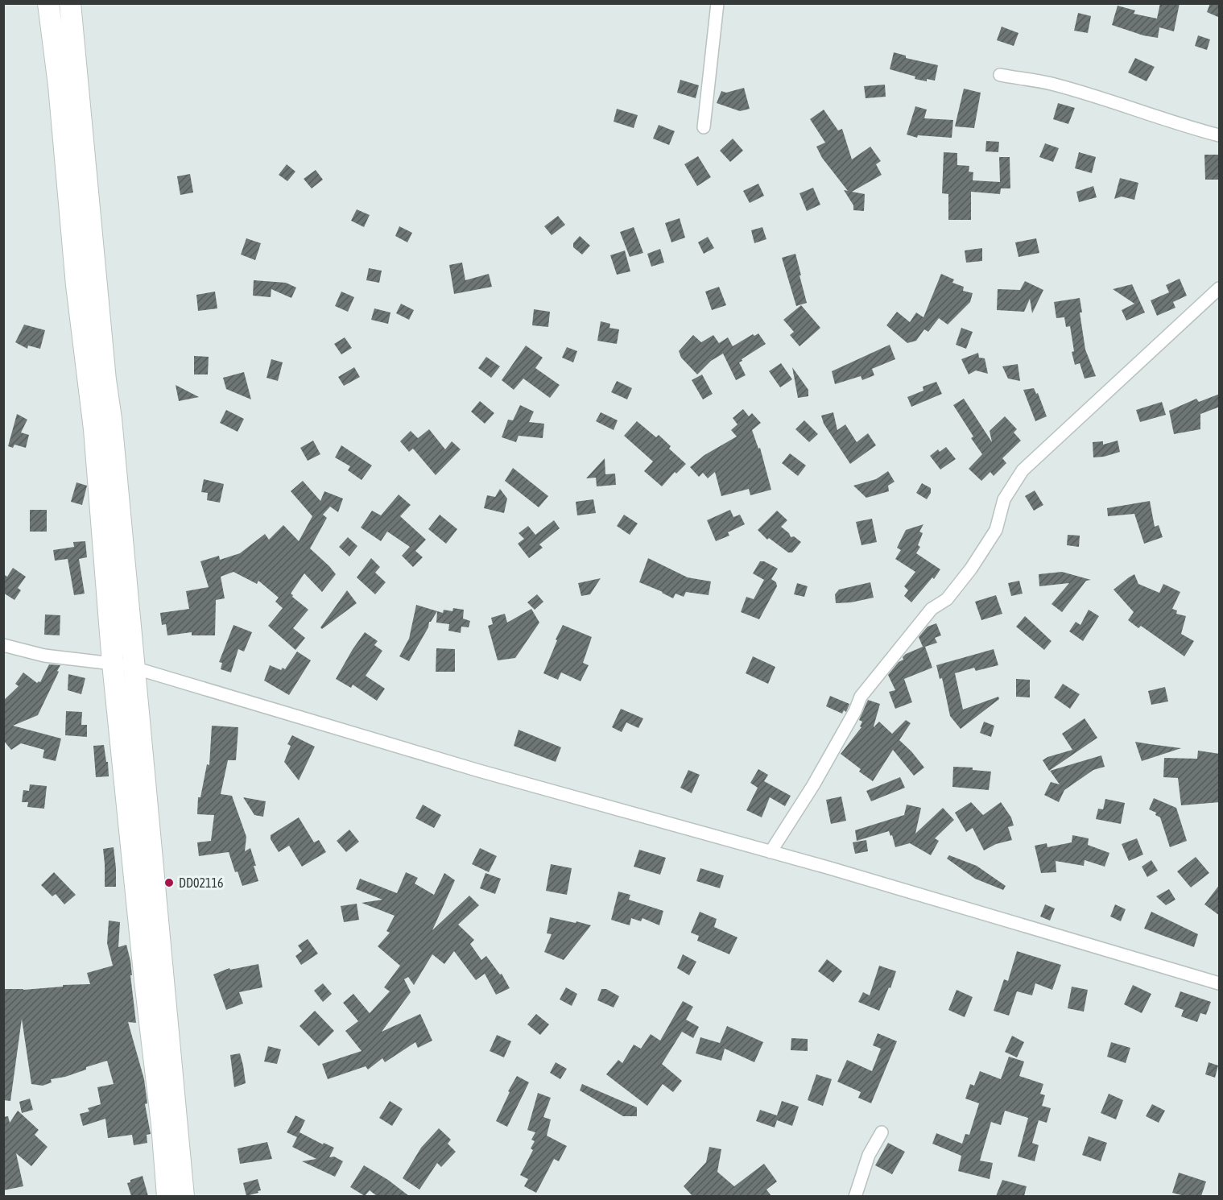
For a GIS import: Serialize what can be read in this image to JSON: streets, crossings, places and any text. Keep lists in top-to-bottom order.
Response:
{
  "places": ["DD02116"]
}
